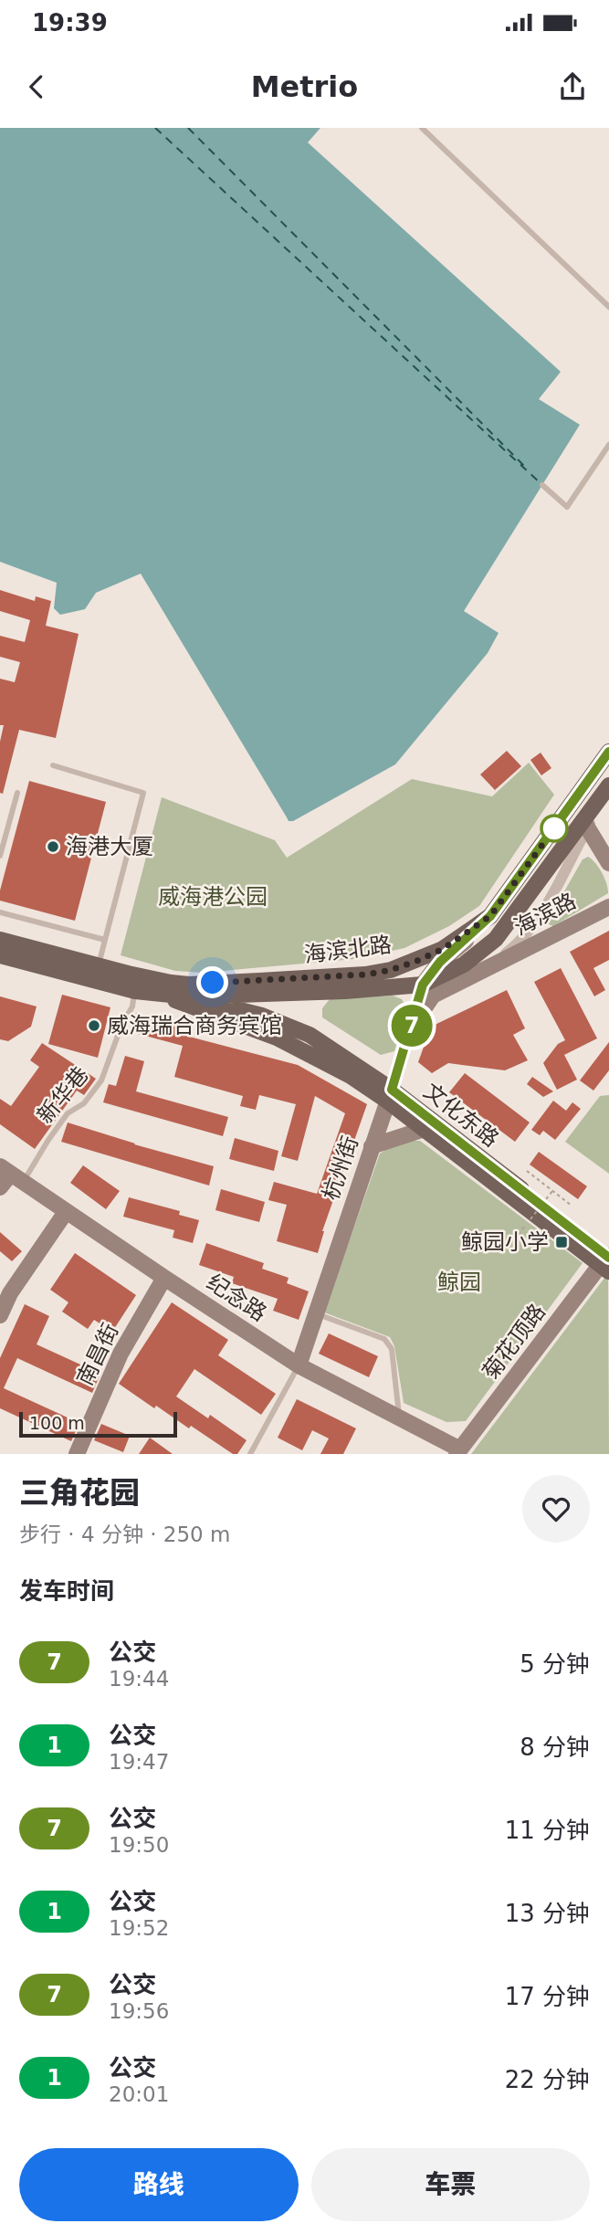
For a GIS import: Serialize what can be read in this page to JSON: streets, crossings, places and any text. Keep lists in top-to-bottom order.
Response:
{
  "streets": {
    "main road": ["海滨北路", "文化东路"],
    "street": [
      "海滨路",
      "杭州街",
      "纪念路",
      "菊花顶路",
      "南昌街"
    ],
    "lane": ["新华巷"]
  },
  "crossings": [
    ["海滨路", "杭州街"],
    ["海滨北路", "新华巷"],
    ["海滨北路", "文化东路"],
    ["海滨北路", "杭州街"],
    ["新华巷", "纪念路"],
    ["文化东路", "杭州街"],
    ["文化东路", "菊花顶路"],
    ["杭州街", "纪念路"],
    ["纪念路", "菊花顶路"],
    ["纪念路", "南昌街"]
  ],
  "parks": ["威海港公园", "鲸园"],
  "places": {
    "other": ["海港大厦", "威海瑞合商务宾馆"],
    "transit": ["鲸园小学"]
  },
  "lines": ["bus line 7"],
  "scale_bar": "100 m",
  "page": {
    "status": "19:39",
    "header": "Metrio",
    "on_map": "7",
    "scale": "100 m",
    "heading": [
      ["三角花园", "步行 · 4 分钟 · 250 m"],
      "发车时间"
    ],
    "list": [
      {
        "mark": "7",
        "name": "公交",
        "note": "19:44",
        "value": "5 分钟"
      },
      {
        "mark": "1",
        "name": "公交",
        "note": "19:47",
        "value": "8 分钟"
      },
      {
        "mark": "7",
        "name": "公交",
        "note": "19:50",
        "value": "11 分钟"
      },
      {
        "mark": "1",
        "name": "公交",
        "note": "19:52",
        "value": "13 分钟"
      },
      {
        "mark": "7",
        "name": "公交",
        "note": "19:56",
        "value": "17 分钟"
      },
      {
        "mark": "1",
        "name": "公交",
        "note": "20:01",
        "value": "22 分钟"
      }
    ],
    "buttons": ["路线", "车票"]
  }
}
